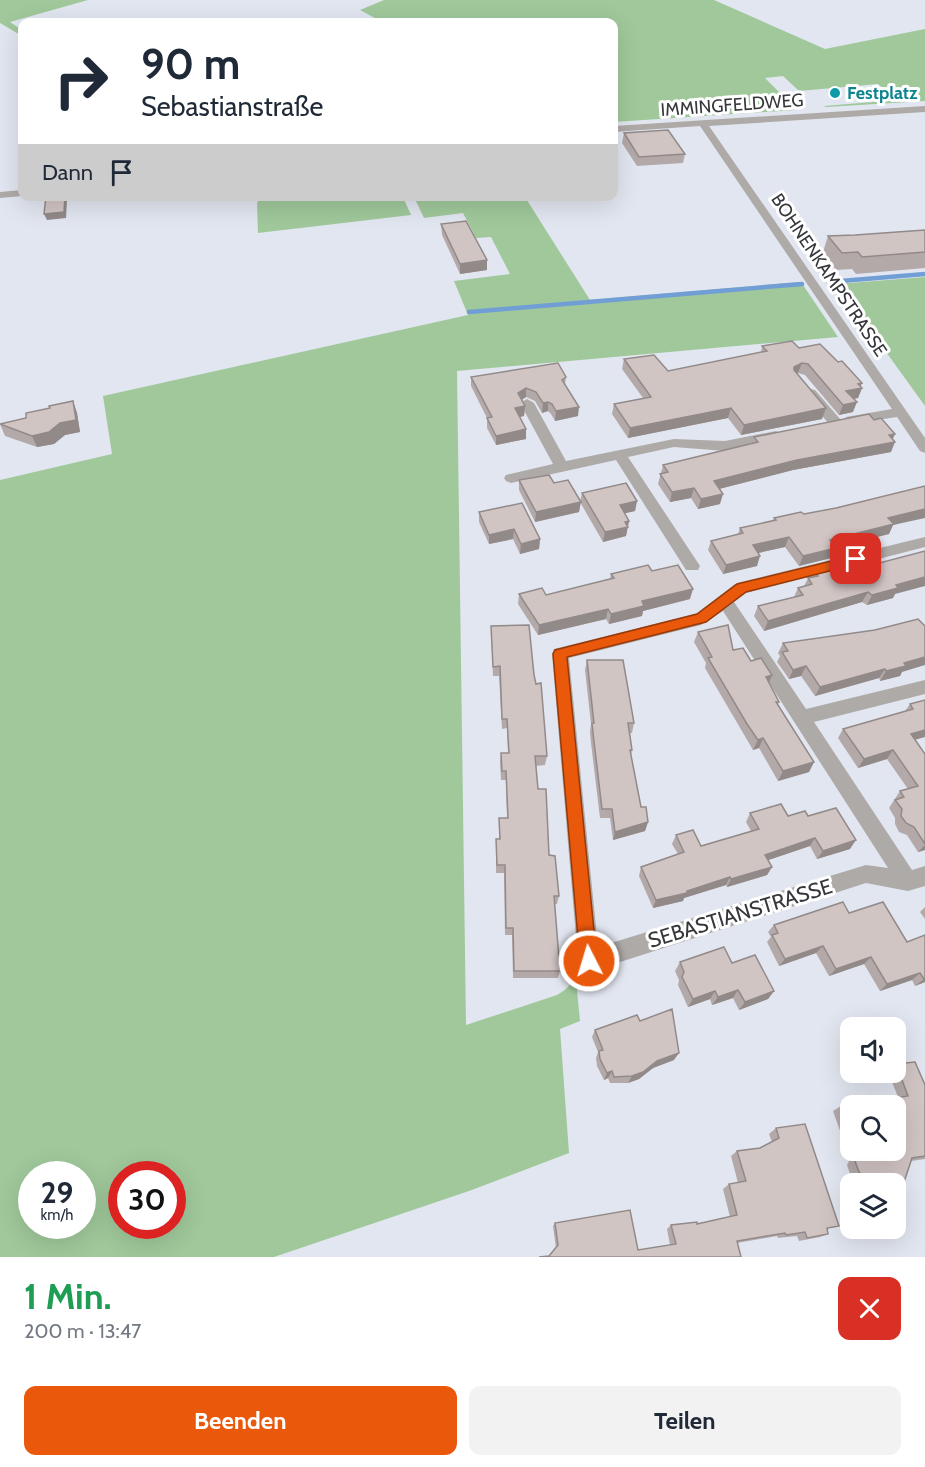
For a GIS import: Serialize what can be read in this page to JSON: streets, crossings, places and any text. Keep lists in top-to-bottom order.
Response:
{
  "streets": {
    "street": ["IMMINGFELDWEG", "BOHNENKAMPSTRASSE", "SEBASTIANSTRASSE"]
  },
  "crossings": [
    ["IMMINGFELDWEG", "BOHNENKAMPSTRASSE"]
  ],
  "places": ["Festplatz"],
  "page": {
    "turn": ["90 m", "Sebastianstraße"],
    "then": "Dann",
    "speed": "29 km/h",
    "limit": "30",
    "heading": ["1 Min.", "200 m · 13:47"],
    "buttons": ["Beenden", "Teilen"]
  }
}
